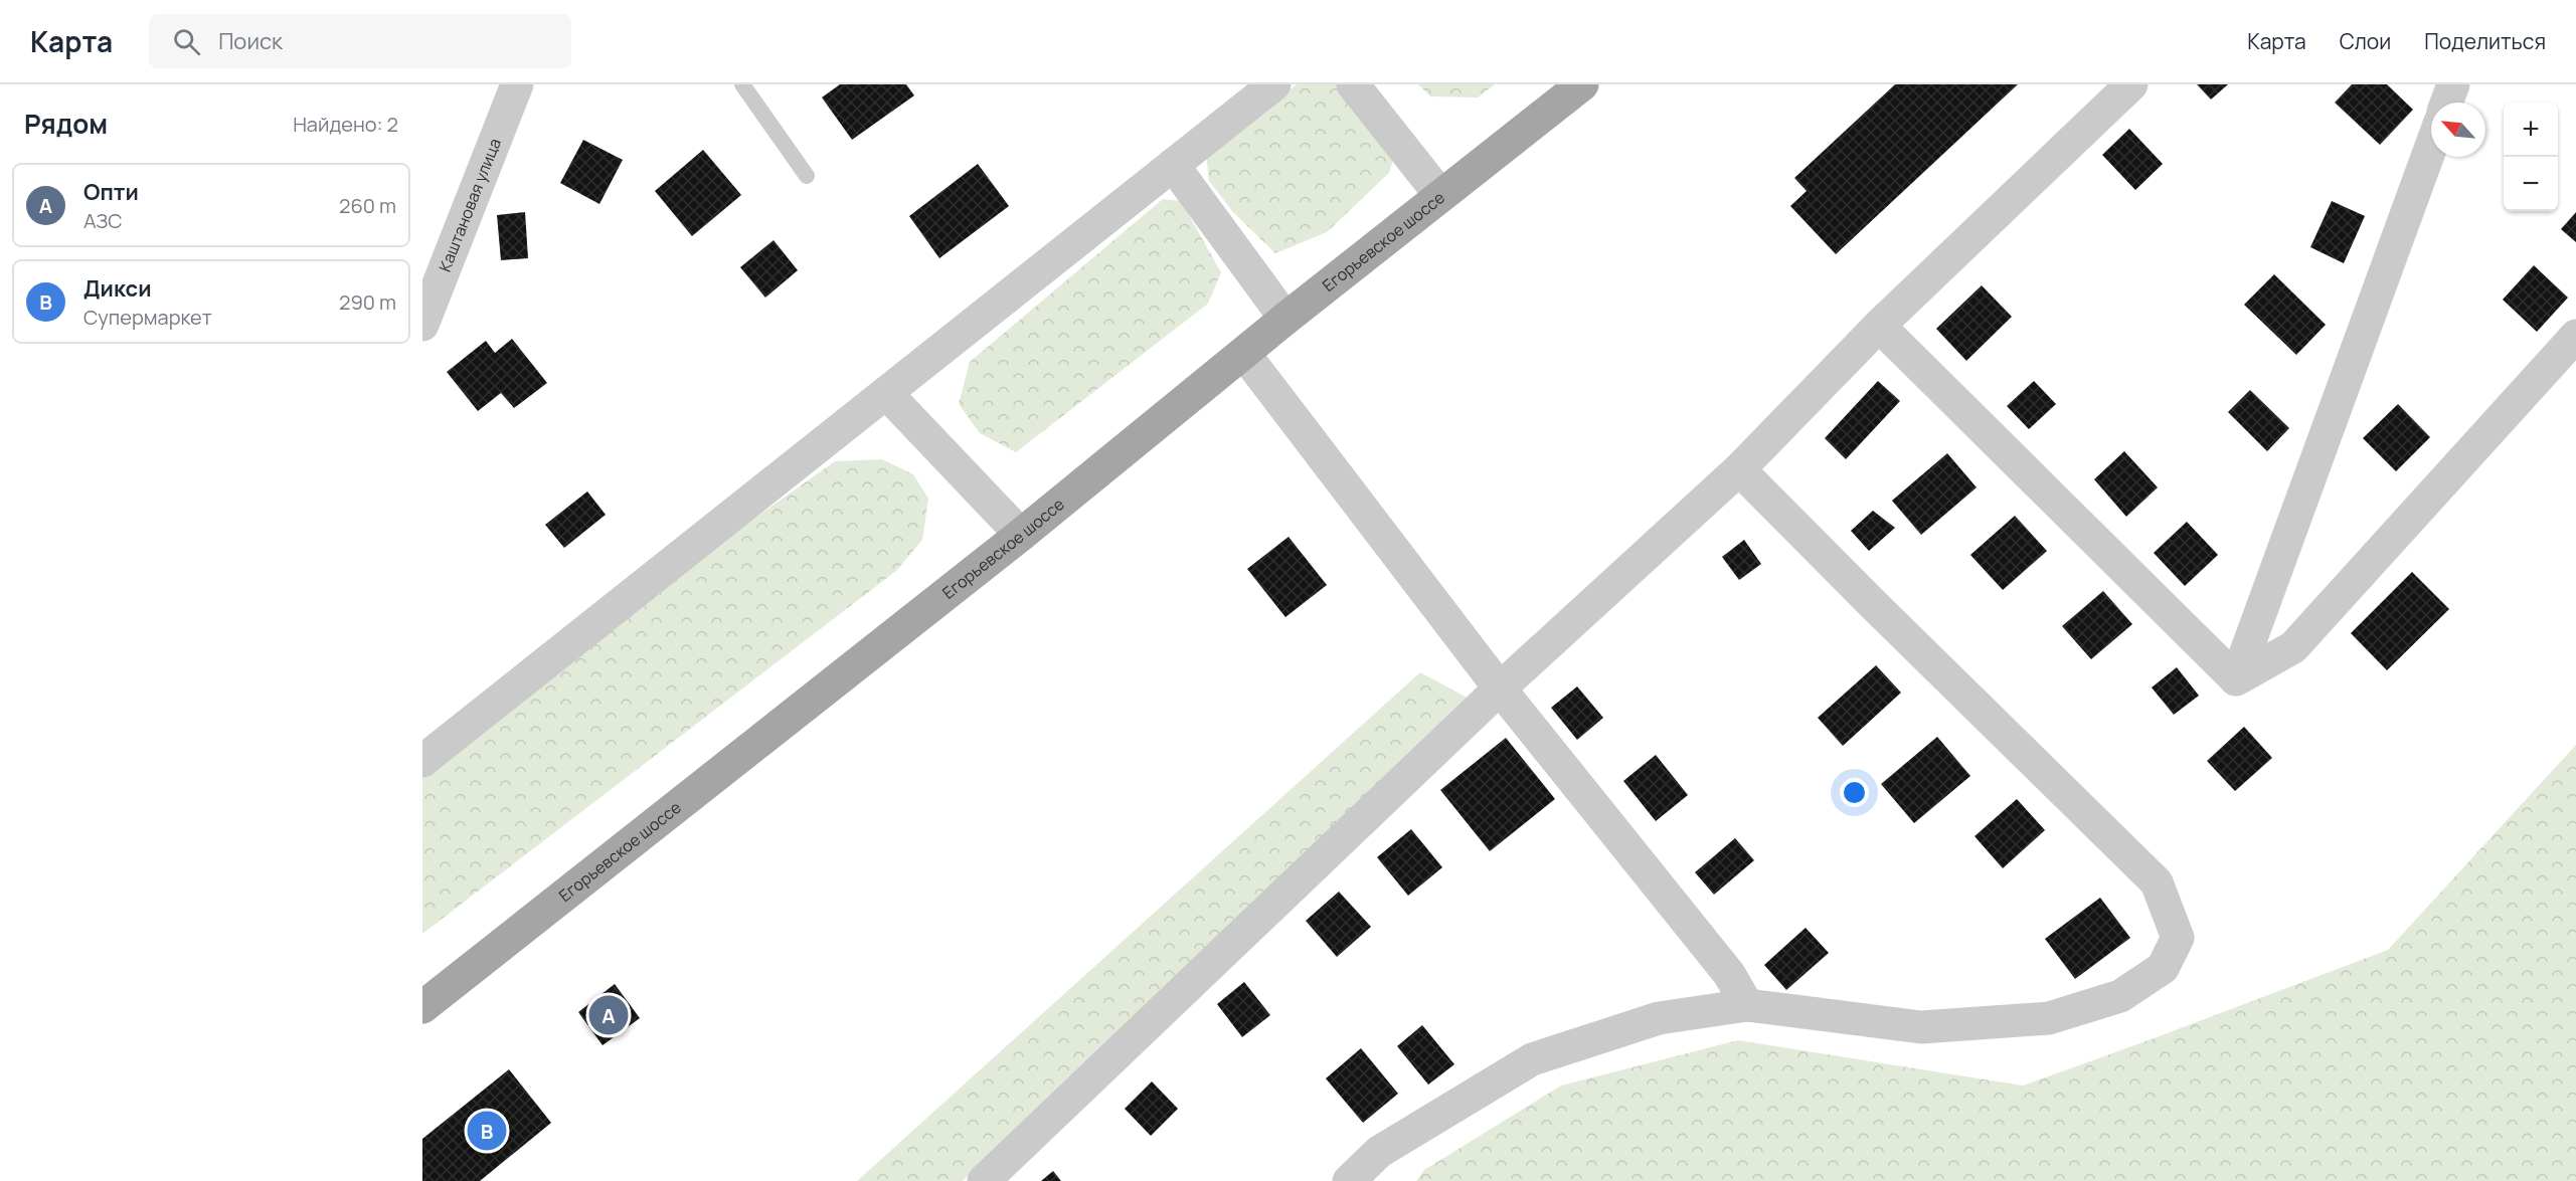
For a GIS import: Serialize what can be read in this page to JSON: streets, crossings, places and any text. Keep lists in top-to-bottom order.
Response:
{
  "streets": {
    "main road": ["Егорьевское шоссе"],
    "street": ["Каштановая улица"]
  },
  "north": "top left",
  "page": {
    "header": "Карта",
    "search": "Поиск",
    "nav": ["Карта", "Слои", "Поделиться"],
    "heading": ["Рядом", "Найдено: 2"],
    "map_buttons": ["+", "−"],
    "list": [
      {
        "mark": "A",
        "name": "Опти",
        "note": "АЗС",
        "value": "260 m"
      },
      {
        "mark": "B",
        "name": "Дикси",
        "note": "Супермаркет",
        "value": "290 m"
      }
    ],
    "pins": ["A", "B"]
  }
}
